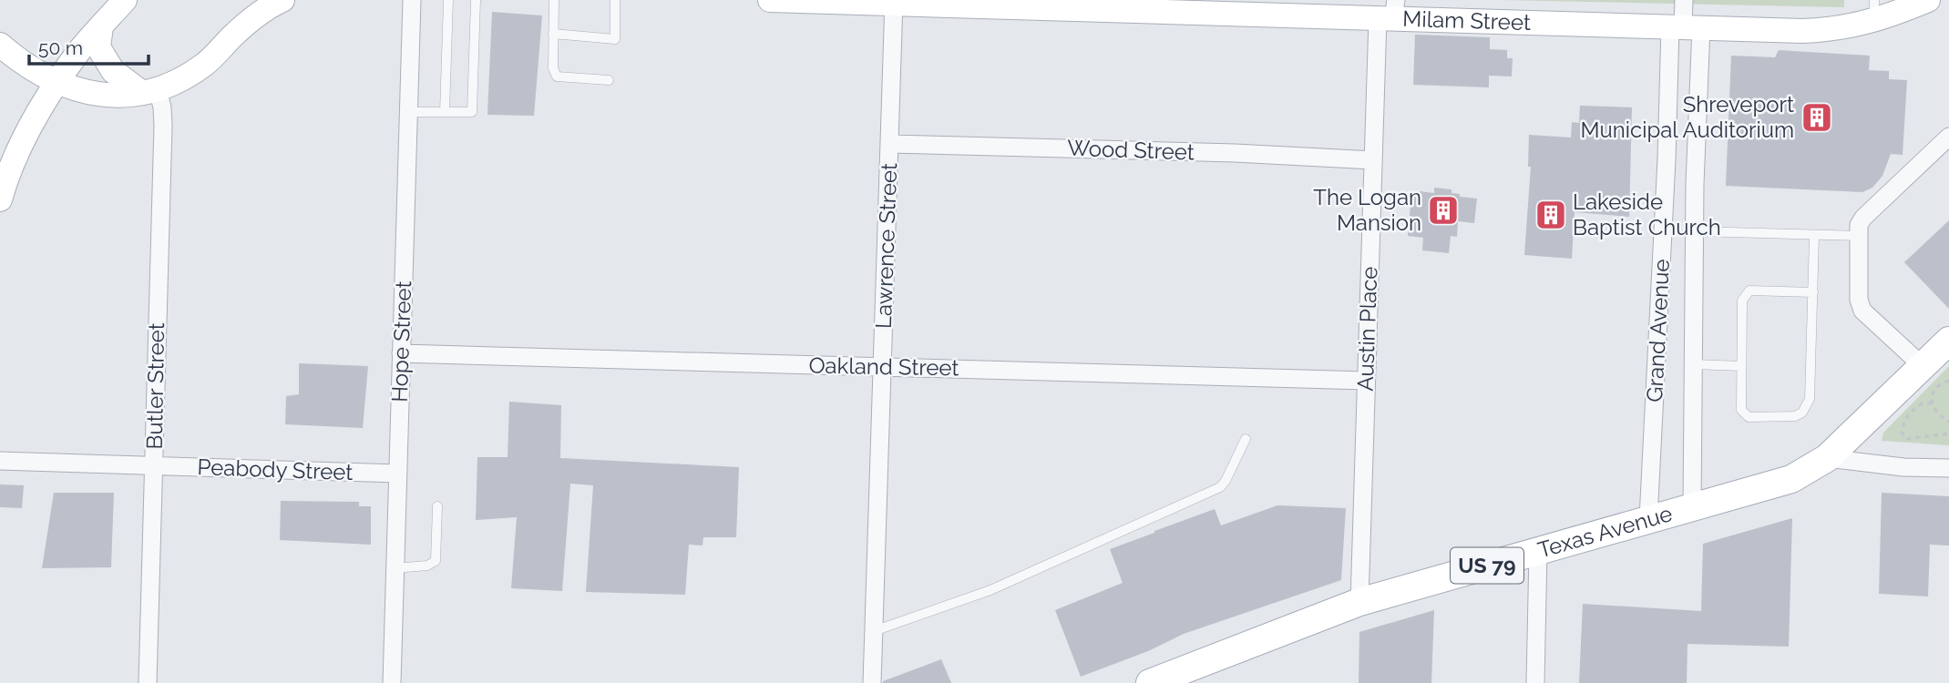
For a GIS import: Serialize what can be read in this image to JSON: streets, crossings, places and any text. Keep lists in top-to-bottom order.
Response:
{
  "streets": {
    "main road": ["Texas Avenue", "US 79"],
    "street": [
      "Milam Street",
      "Wood Street",
      "Lawrence Street",
      "Austin Place",
      "Grand Avenue",
      "Hope Street",
      "Oakland Street",
      "Butler Street",
      "Peabody Street"
    ]
  },
  "crossings": [
    ["Milam Street", "Lawrence Street"],
    ["Milam Street", "Austin Place"],
    ["Milam Street", "Grand Avenue"],
    ["Wood Street", "Lawrence Street"],
    ["Wood Street", "Austin Place"],
    ["Lawrence Street", "Oakland Street"],
    ["Austin Place", "Oakland Street"],
    ["Austin Place", "Texas Avenue"],
    ["Grand Avenue", "Texas Avenue"],
    ["Hope Street", "Oakland Street"],
    ["Hope Street", "Peabody Street"],
    ["Butler Street", "Peabody Street"]
  ],
  "places": {
    "building": ["Shreveport Municipal Auditorium", "The Logan Mansion", "Lakeside Baptist Church"]
  },
  "scale_bar": "50 m"
}
